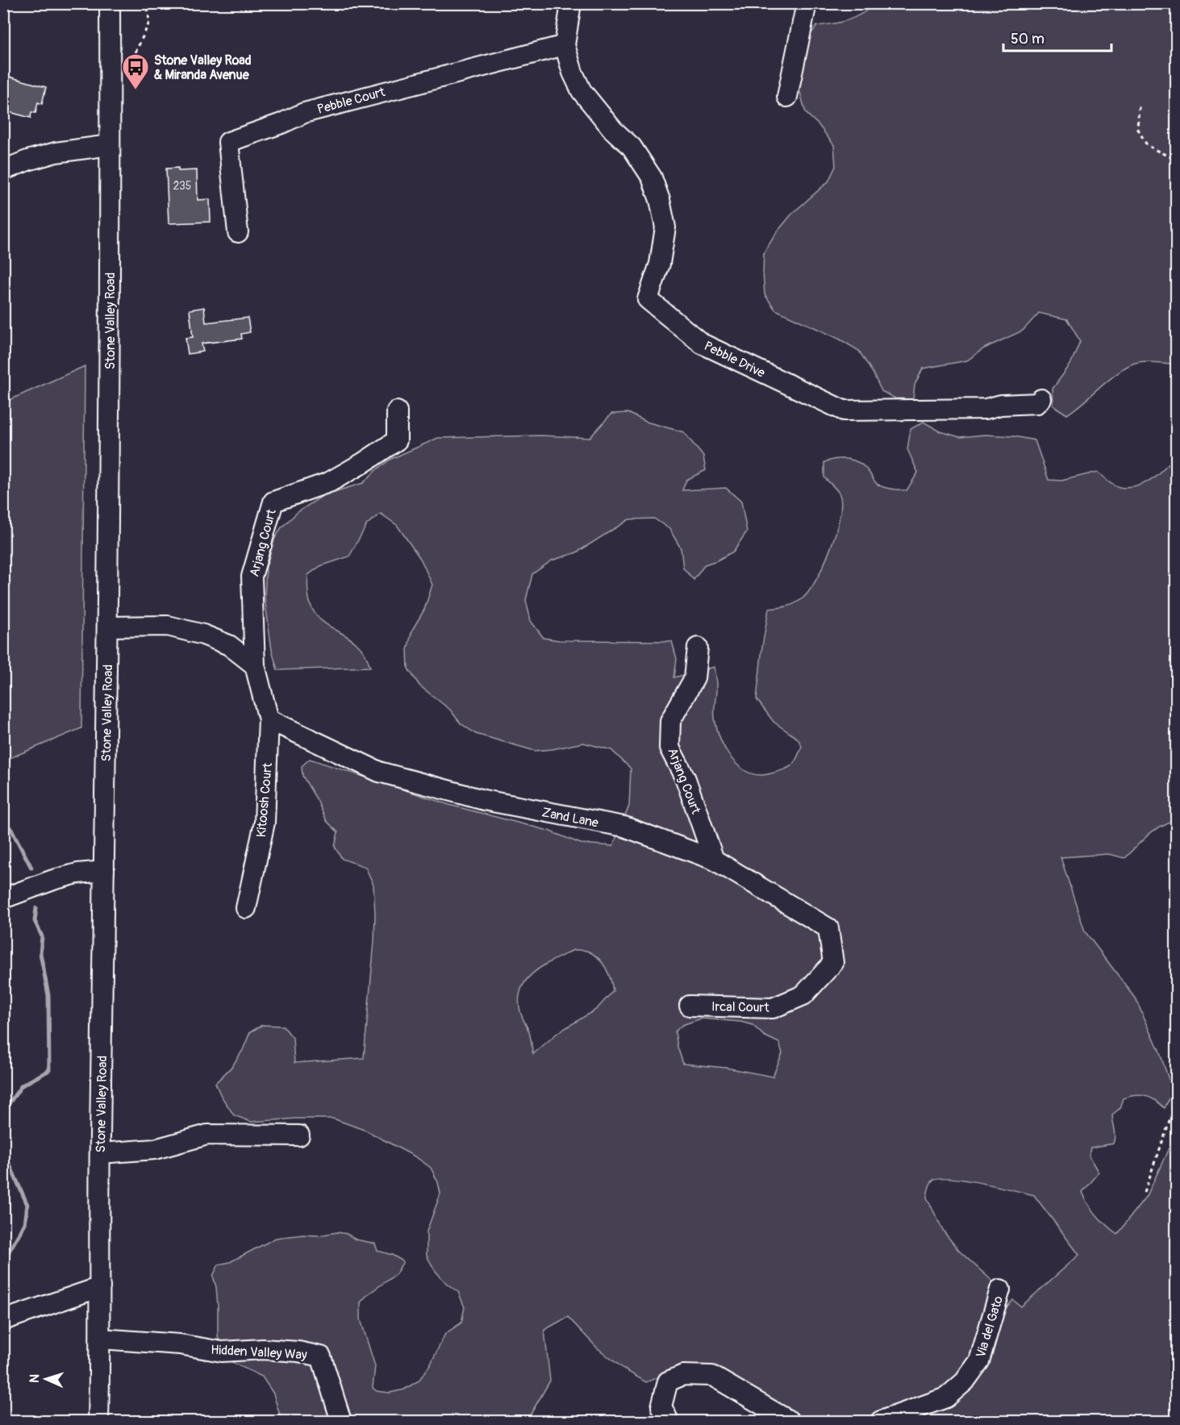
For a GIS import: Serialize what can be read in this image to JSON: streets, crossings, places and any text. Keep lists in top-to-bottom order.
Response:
{
  "streets": {
    "street": [
      "Pebble Court",
      "Stone Valley Road",
      "Pebble Drive",
      "Arjang Court",
      "Kitoosh Court",
      "Zand Lane",
      "Ircal Court",
      "Via del Gato",
      "Hidden Valley Way"
    ]
  },
  "crossings": [
    ["Pebble Court", "Pebble Drive"],
    ["Stone Valley Road", "Hidden Valley Way"],
    ["Arjang Court", "Kitoosh Court"],
    ["Arjang Court", "Zand Lane"],
    ["Kitoosh Court", "Zand Lane"],
    ["Zand Lane", "Ircal Court"]
  ],
  "places": {
    "bus stop": ["Stone Valley Road & Miranda Avenue"]
  },
  "house_numbers": ["235"],
  "scale_bar": "50 m",
  "north": "left"
}
